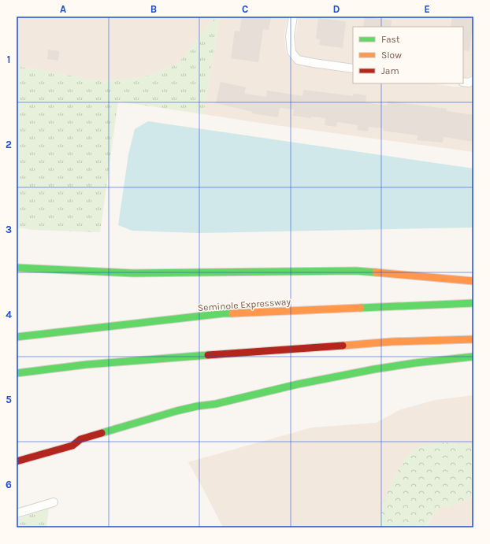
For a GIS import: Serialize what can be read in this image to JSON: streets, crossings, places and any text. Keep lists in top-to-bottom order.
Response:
{
  "streets": {
    "highway": ["Seminole Expressway"]
  },
  "legend": ["Fast", "Slow", "Jam"],
  "grid": {
    "columns": [
      "A",
      "B",
      "C",
      "D",
      "E"
    ],
    "rows": [
      "1",
      "2",
      "3",
      "4",
      "5",
      "6"
    ]
  }
}
